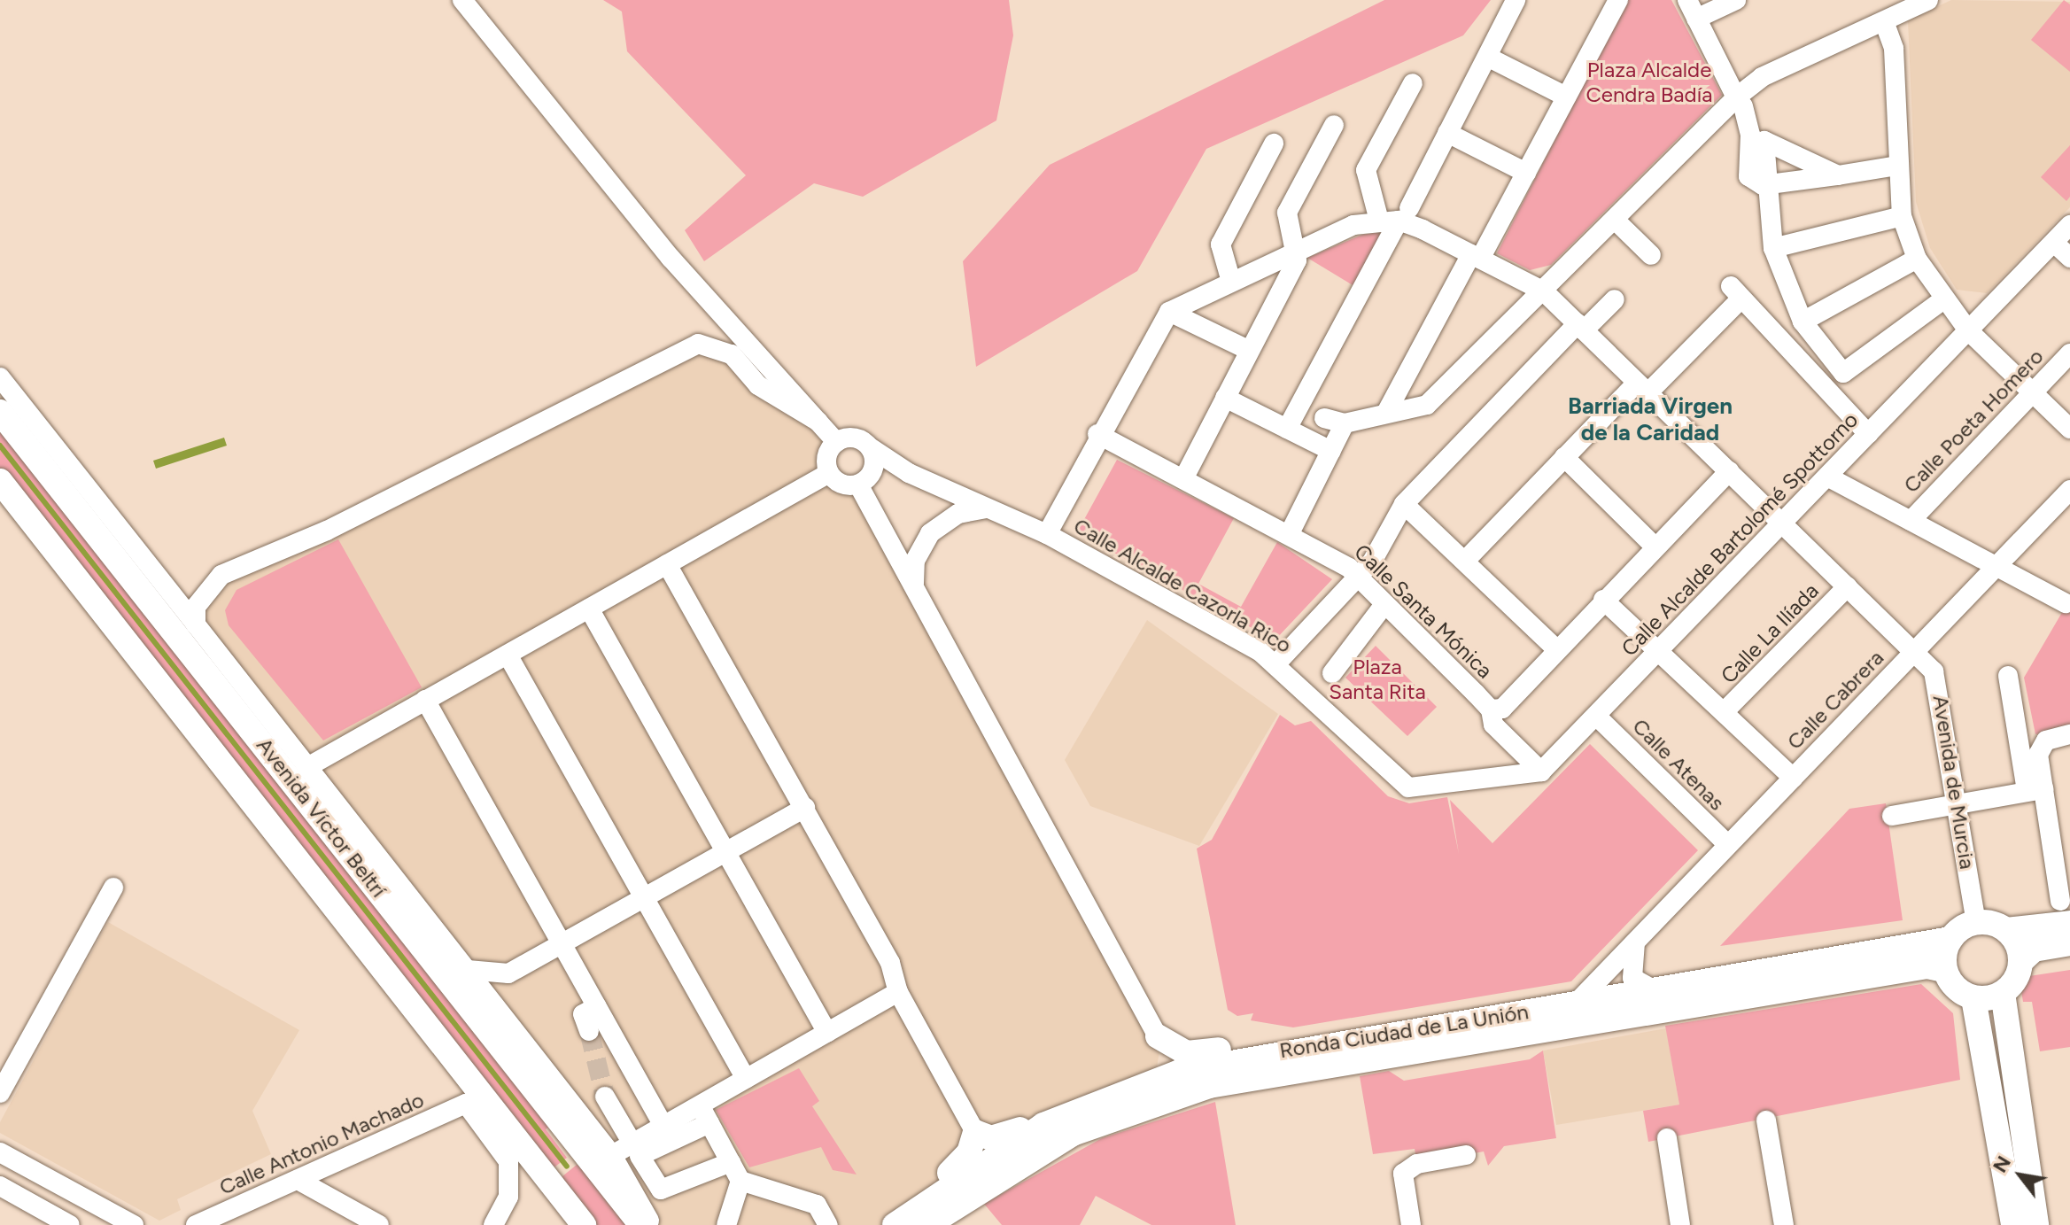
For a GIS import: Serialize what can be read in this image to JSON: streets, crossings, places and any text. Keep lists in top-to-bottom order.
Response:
{
  "streets": {
    "main road": ["Avenida Víctor Beltrí", "Ronda Ciudad de La Unión"],
    "street": [
      "Calle Poeta Homero",
      "Calle Alcalde Bartolomé Spottorno",
      "Calle Alcalde Cazorla Rico",
      "Calle Santa Mónica",
      "Calle La Ilíada",
      "Calle Cabrera",
      "Calle Atenas",
      "Avenida de Murcia",
      "Calle Antonio Machado"
    ]
  },
  "crossings": [
    ["Calle Alcalde Bartolomé Spottorno", "Calle Alcalde Cazorla Rico"],
    ["Calle Alcalde Bartolomé Spottorno", "Calle Santa Mónica"],
    ["Calle Alcalde Bartolomé Spottorno", "Calle Atenas"],
    ["Calle Alcalde Bartolomé Spottorno", "Avenida de Murcia"],
    ["Calle Alcalde Cazorla Rico", "Calle Santa Mónica"],
    ["Calle La Ilíada", "Avenida de Murcia"],
    ["Calle Cabrera", "Calle Atenas"],
    ["Calle Cabrera", "Avenida de Murcia"],
    ["Calle Cabrera", "Ronda Ciudad de La Unión"],
    ["Avenida de Murcia", "Ronda Ciudad de La Unión"]
  ],
  "districts": ["Barriada Virgen de la Caridad"],
  "parks": ["Plaza Alcalde Cendra Badía", "Plaza Santa Rita"],
  "north": "top left"
}
